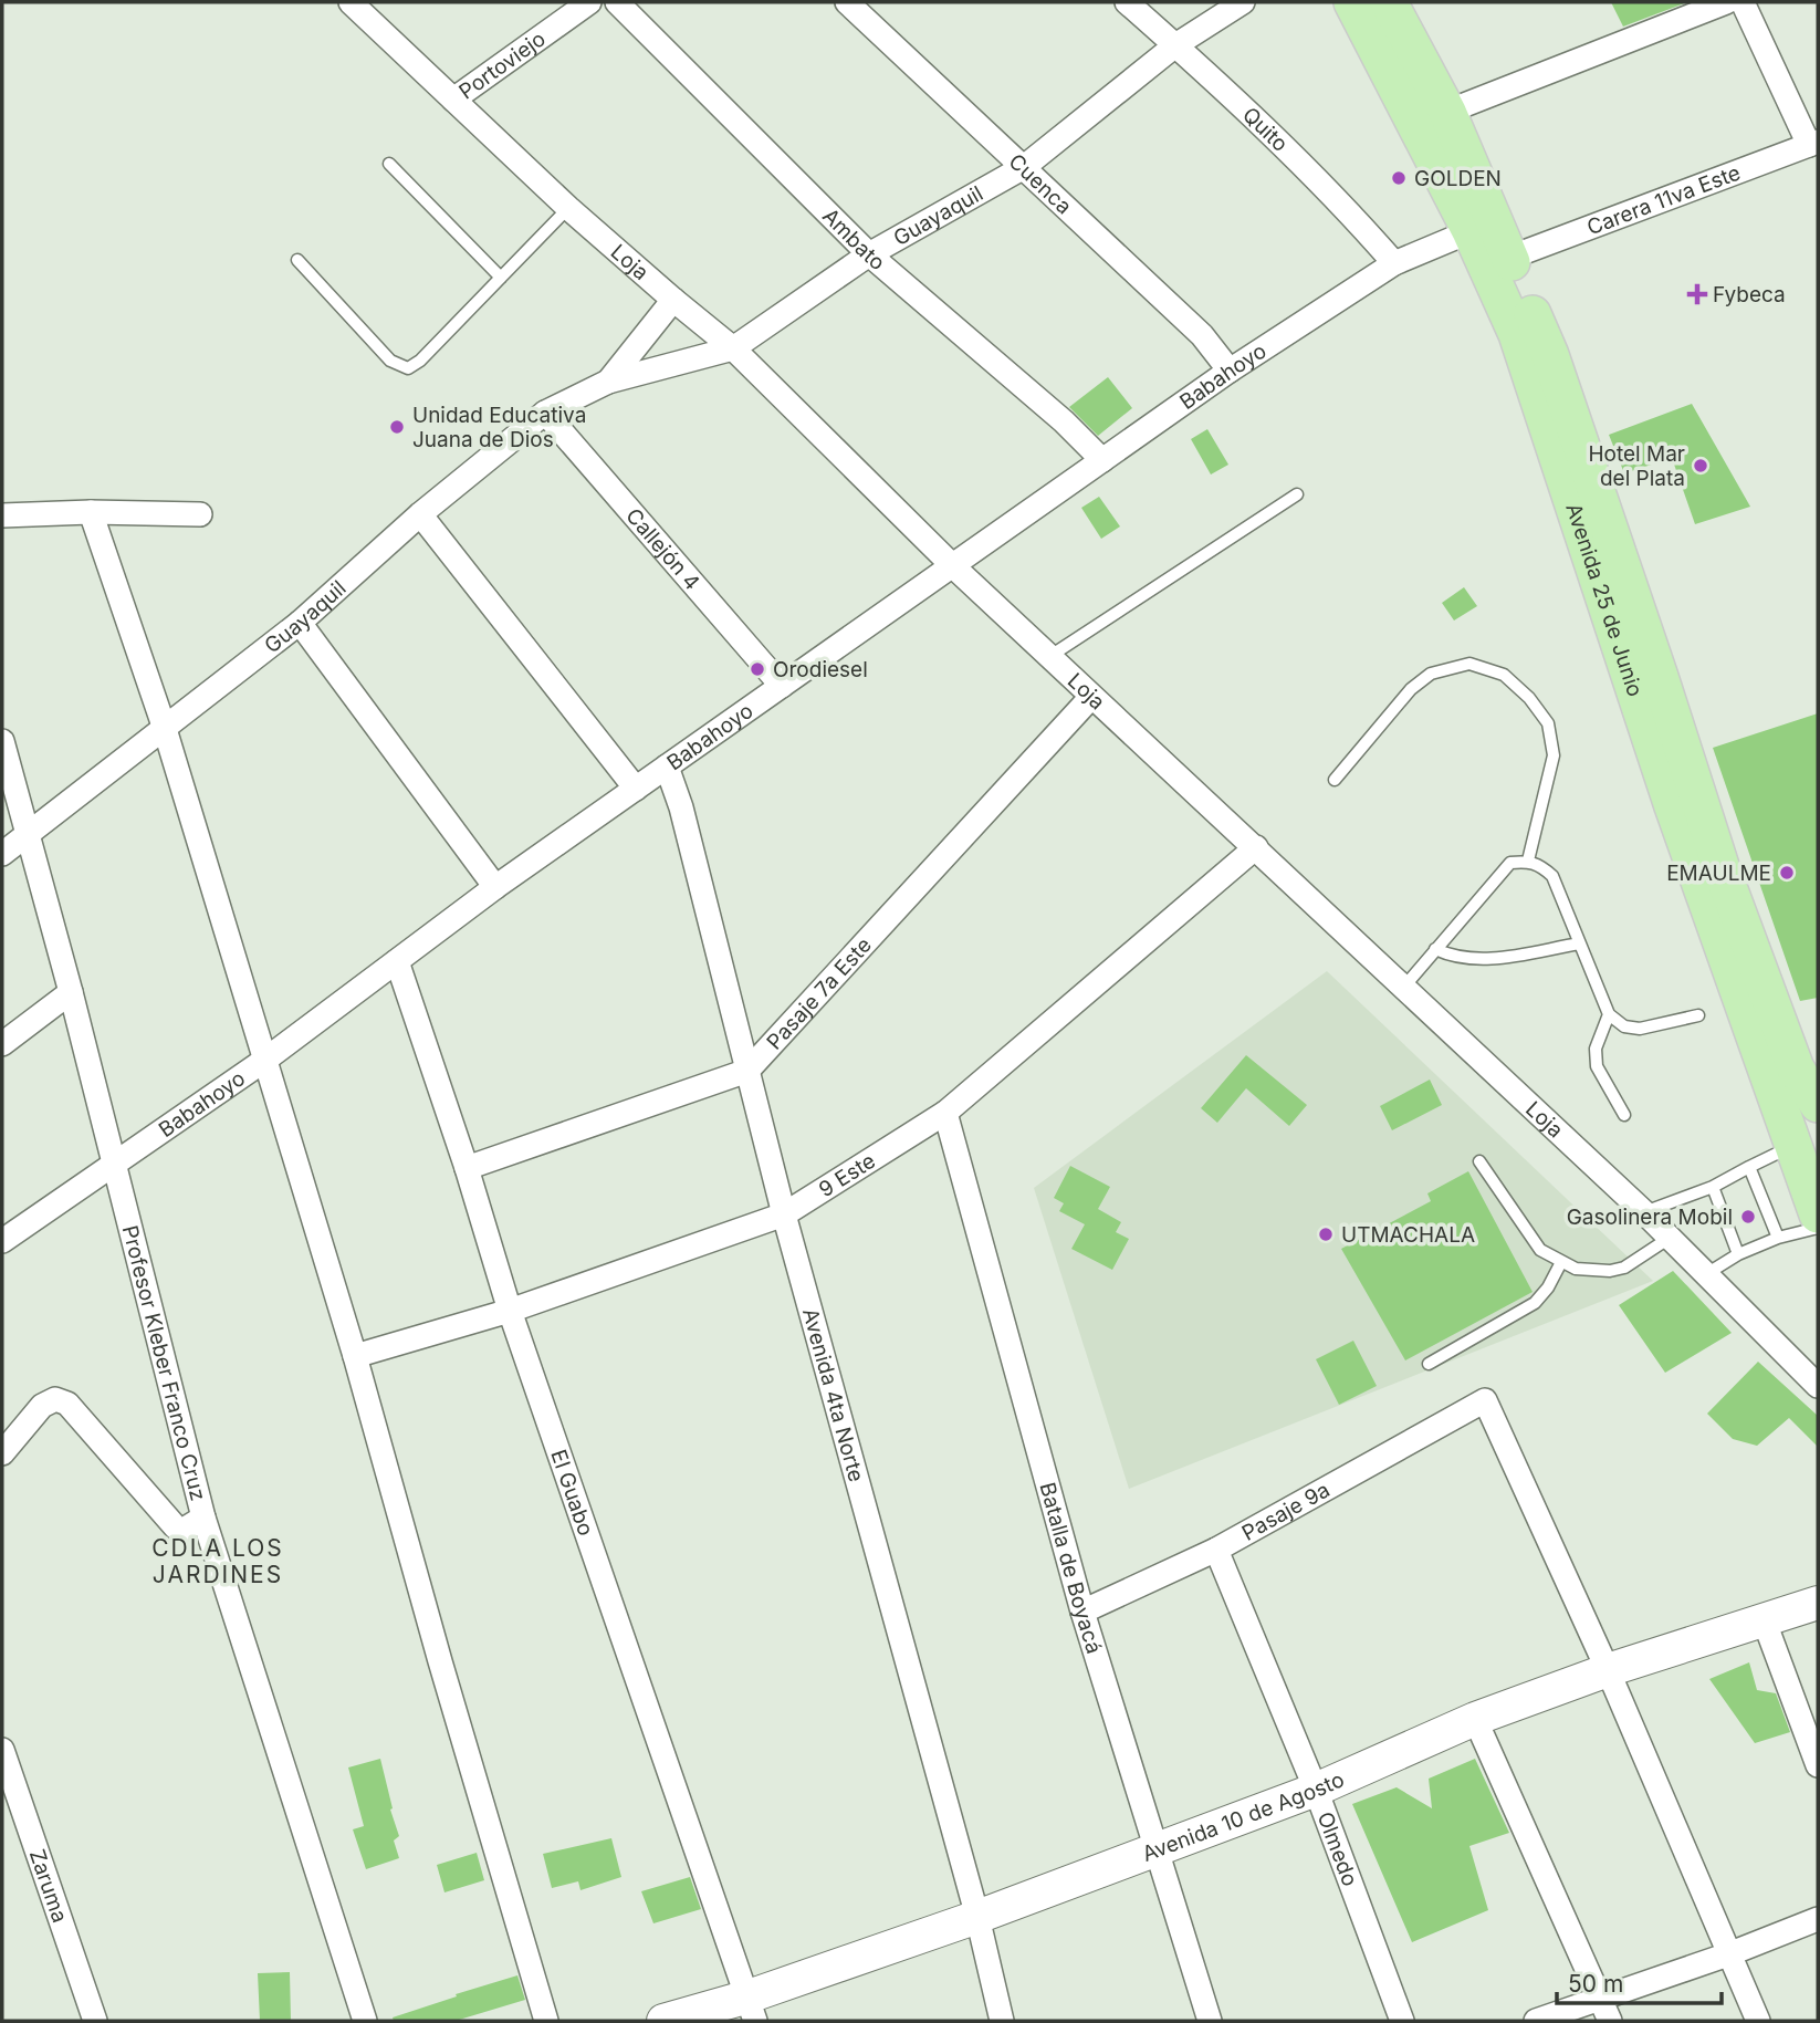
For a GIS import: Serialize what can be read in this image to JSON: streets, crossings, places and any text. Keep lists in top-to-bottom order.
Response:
{
  "streets": {
    "main road": ["Avenida 25 de Junio"],
    "street": [
      "Portoviejo",
      "Quito",
      "Cuenca",
      "Carera 11va Este",
      "Guayaquil",
      "Ambato",
      "Loja",
      "Babahoyo",
      "Callejón 4",
      "Pasaje 7a Este",
      "9 Este",
      "Profesor Kleber Franco Cruz",
      "Avenida 4ta Norte",
      "El Guabo",
      "Pasaje 9a",
      "Batalla de Boyacá",
      "Avenida 10 de Agosto",
      "Olmedo",
      "Zaruma"
    ]
  },
  "crossings": [
    ["Portoviejo", "Loja"],
    ["Quito", "Guayaquil"],
    ["Quito", "Babahoyo"],
    ["Cuenca", "Guayaquil"],
    ["Cuenca", "Babahoyo"],
    ["Carera 11va Este", "Avenida 25 de Junio"],
    ["Guayaquil", "Ambato"],
    ["Guayaquil", "Loja"],
    ["Guayaquil", "Callejón 4"],
    ["Guayaquil", "Profesor Kleber Franco Cruz"],
    ["Ambato", "Babahoyo"],
    ["Loja", "Babahoyo"],
    ["Loja", "Pasaje 7a Este"],
    ["Loja", "9 Este"],
    ["Babahoyo", "Callejón 4"],
    ["Babahoyo", "Avenida 25 de Junio"],
    ["Babahoyo", "Profesor Kleber Franco Cruz"],
    ["Babahoyo", "Avenida 4ta Norte"],
    ["Babahoyo", "El Guabo"],
    ["Pasaje 7a Este", "Avenida 4ta Norte"],
    ["Pasaje 7a Este", "El Guabo"],
    ["9 Este", "Avenida 4ta Norte"],
    ["9 Este", "El Guabo"],
    ["9 Este", "Batalla de Boyacá"],
    ["Avenida 4ta Norte", "Avenida 10 de Agosto"],
    ["El Guabo", "Avenida 10 de Agosto"],
    ["Pasaje 9a", "Batalla de Boyacá"],
    ["Pasaje 9a", "Avenida 10 de Agosto"],
    ["Pasaje 9a", "Olmedo"],
    ["Batalla de Boyacá", "Avenida 10 de Agosto"],
    ["Avenida 10 de Agosto", "Olmedo"]
  ],
  "districts": ["CDLA LOS JARDINES"],
  "places": {
    "other": [
      "GOLDEN",
      "Unidad Educativa Juana de Dios",
      "Hotel Mar del Plata",
      "Orodiesel",
      "EMAULME",
      "Gasolinera Mobil",
      "UTMACHALA"
    ],
    "health": ["Fybeca"]
  },
  "scale_bar": "50 m"
}
